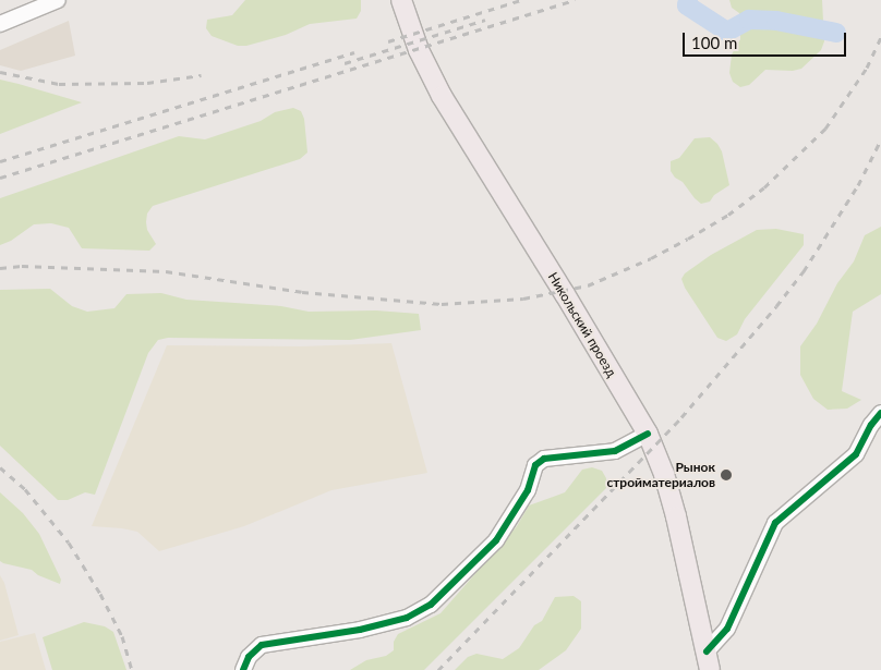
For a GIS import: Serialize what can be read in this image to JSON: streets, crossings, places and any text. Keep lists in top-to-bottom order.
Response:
{
  "streets": {
    "main road": ["Никольский проезд"]
  },
  "places": ["Рынок стройматериалов"],
  "scale_bar": "100 m"
}
